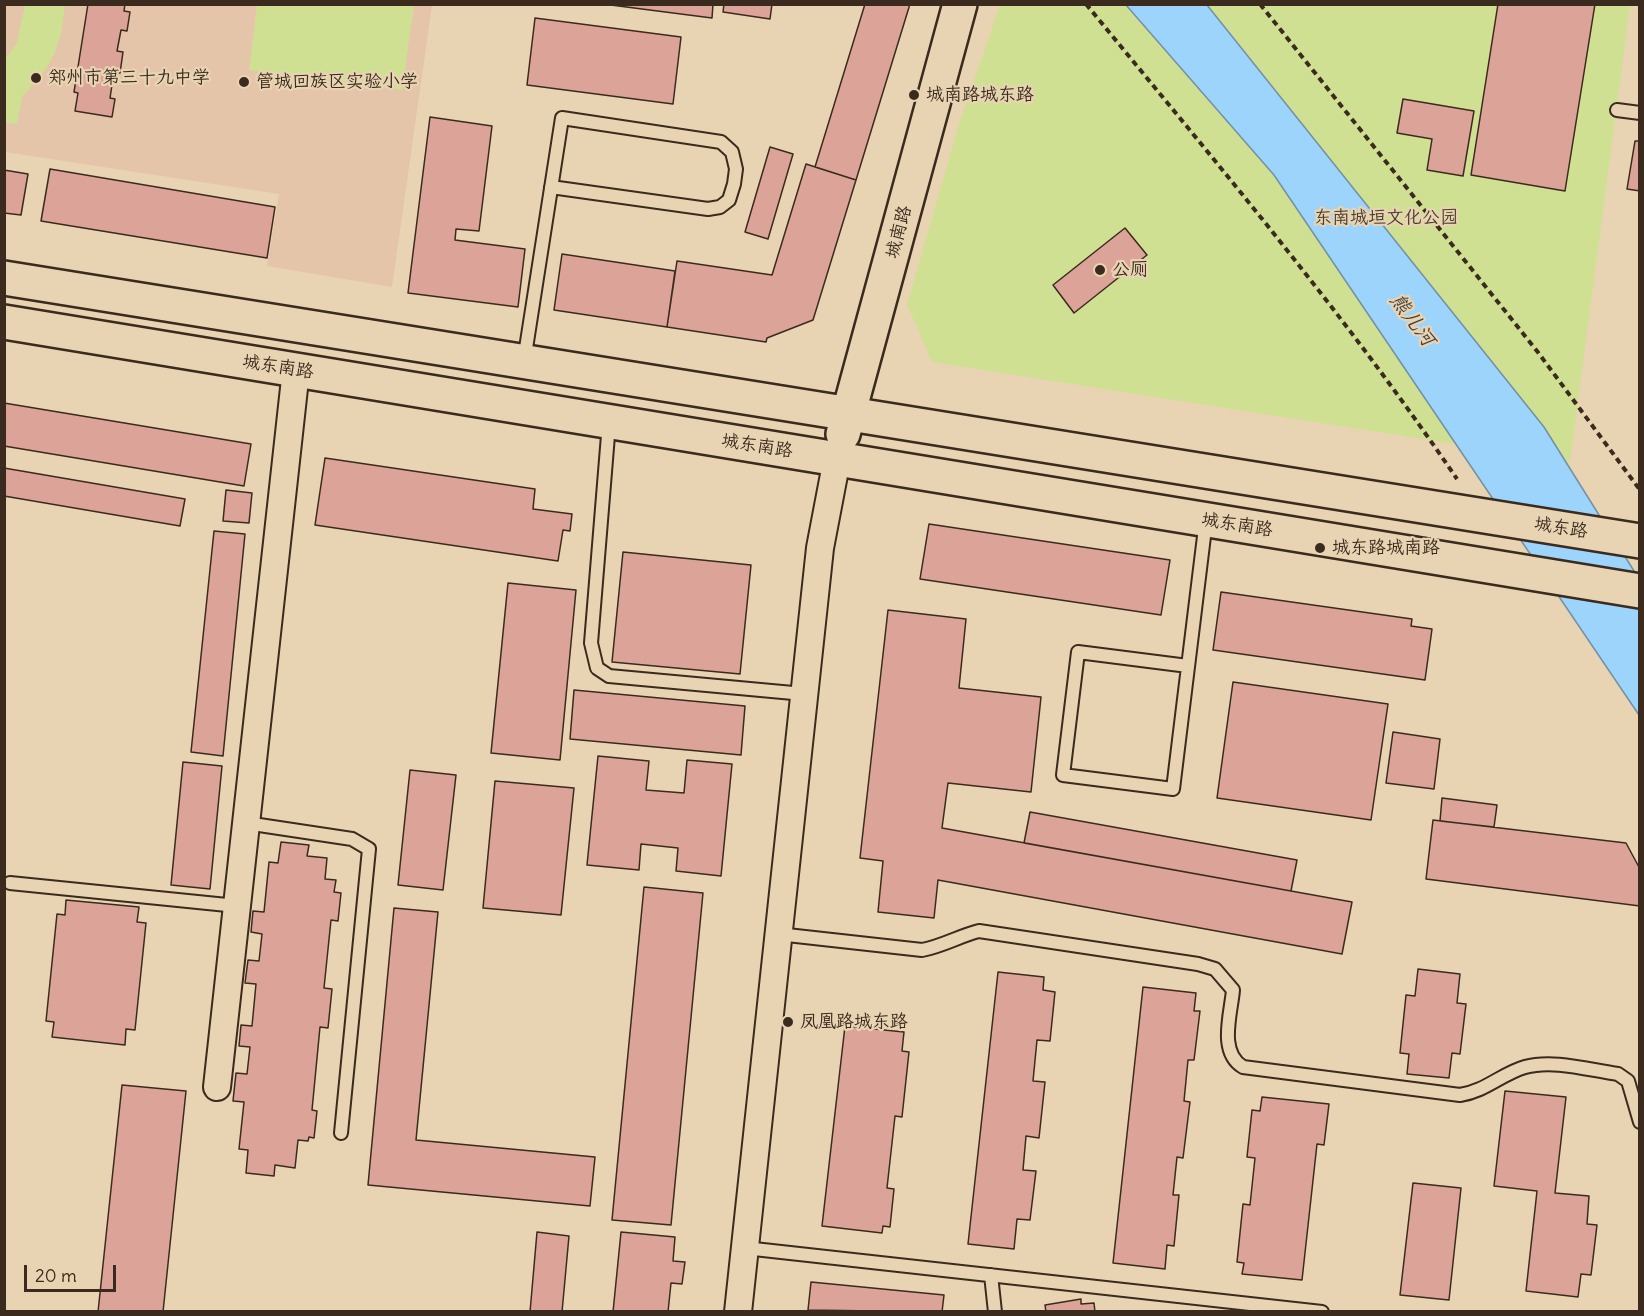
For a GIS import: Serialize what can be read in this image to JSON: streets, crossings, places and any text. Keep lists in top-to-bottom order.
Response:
{
  "streets": {
    "main road": ["城南路", "城东南路", "城东路"]
  },
  "crossings": [
    ["城南路", "城东南路"]
  ],
  "water": ["熊儿河"],
  "parks": ["东南城垣文化公园"],
  "places": [
    "郑州市第三十九中学",
    "管城回族区实验小学",
    "城南路城东路",
    "公厕",
    "城东路城南路",
    "凤凰路城东路"
  ],
  "scale_bar": "20 m"
}
